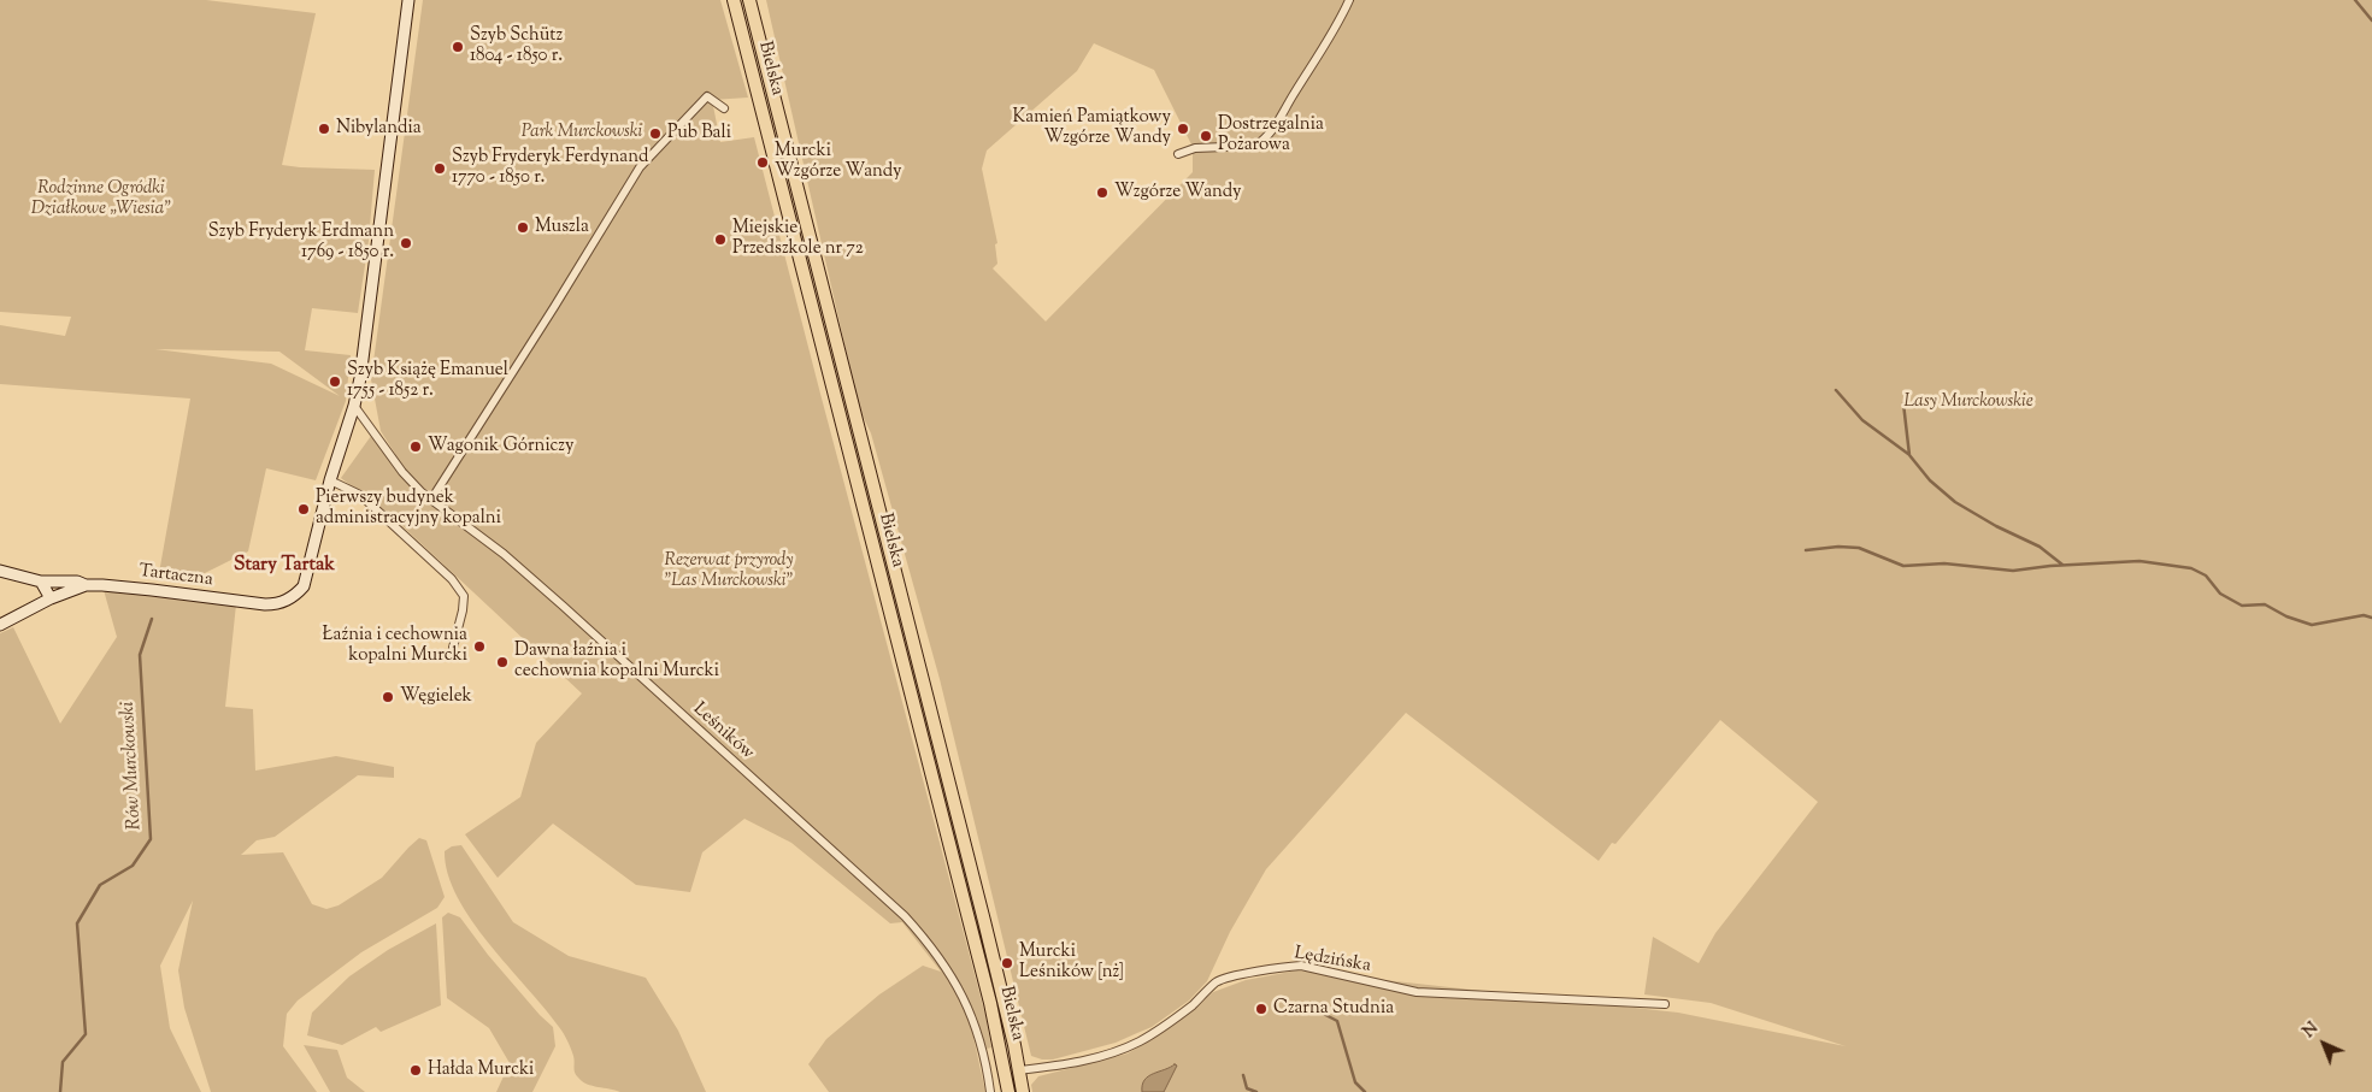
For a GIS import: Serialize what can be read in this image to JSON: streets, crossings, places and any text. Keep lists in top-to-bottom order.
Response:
{
  "streets": {
    "main road": ["Bielska"],
    "street": ["Tartaczna", "Leśników", "Lędzińska"]
  },
  "crossings": [
    ["Bielska", "Lędzińska"]
  ],
  "districts": ["Stary Tartak"],
  "water": ["Rów Murckowski"],
  "parks": [
    "Park Murckowski",
    "Rodzinne Ogródki Działkowe „Wiesia”",
    "Lasy Murckowskie",
    "Rezerwat przyrody \"Las Murckowski\""
  ],
  "places": [
    "Szyb Schütz 1804 - 1850 r.",
    "Nibylandia",
    "Kamień Pamiątkowy Wzgórze Wandy",
    "Pub Bali",
    "Dostrzegalnia Pożarowa",
    "Murcki Wzgórze Wandy",
    "Szyb Fryderyk Ferdynand 1770 - 1850 r.",
    "Wzgórze Wandy",
    "Muszla",
    "Miejskie Przedszkole nr 72",
    "Szyb Fryderyk Erdmann 1769 - 1850 r.",
    "Szyb Książę Emanuel 1755 - 1852 r.",
    "Wagonik Górniczy",
    "Pierwszy budynek administracyjny kopalni",
    "Łaźnia i cechownia kopalni Murcki",
    "Dawna łaźnia i cechownia kopalni Murcki",
    "Węgielek",
    "Murcki Leśników [nż]",
    "Czarna Studnia",
    "Hałda Murcki"
  ],
  "north": "top left"
}
